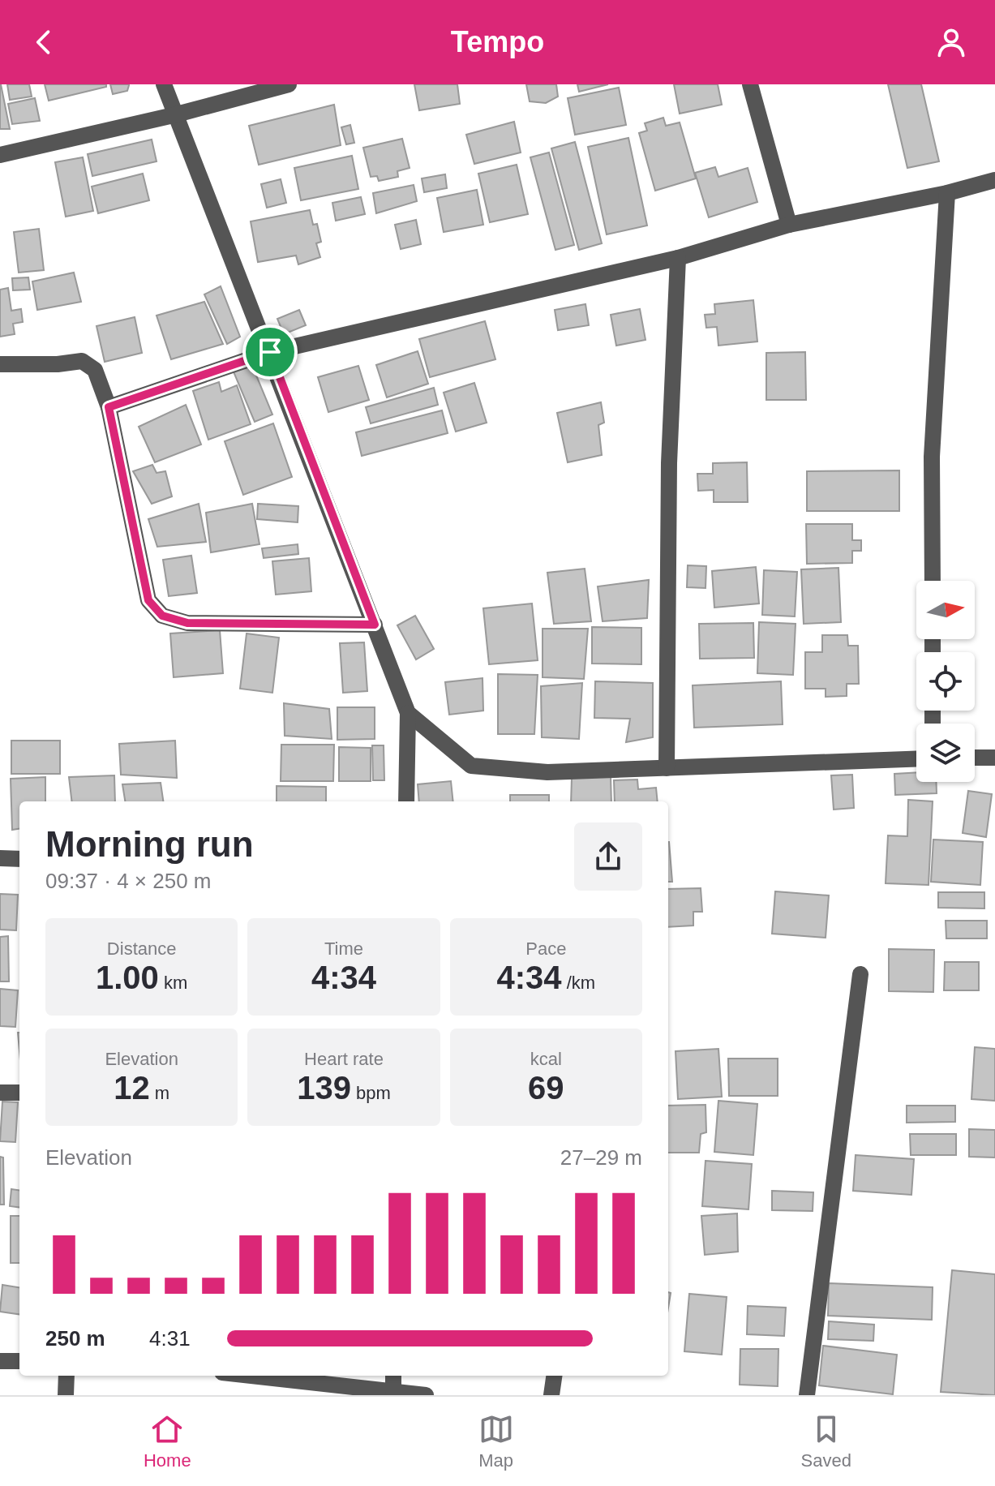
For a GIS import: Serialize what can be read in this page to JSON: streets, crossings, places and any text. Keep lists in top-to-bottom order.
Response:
{
  "north": "right",
  "page": {
    "header": "Tempo",
    "heading": ["Morning run", "09:37 · 4 × 250 m"],
    "stats": [
      ["Distance", "1.00 km"],
      ["Time", "4:34"],
      ["Pace", "4:34 /km"],
      ["Elevation", "12 m"],
      ["Heart rate", "139 bpm"],
      ["kcal", "69"]
    ],
    "chart": ["Elevation", "27–29 m"],
    "list": [
      {
        "name": "250 m",
        "note": "4:31"
      }
    ],
    "tabs": ["Home", "Map", "Saved"]
  }
}
